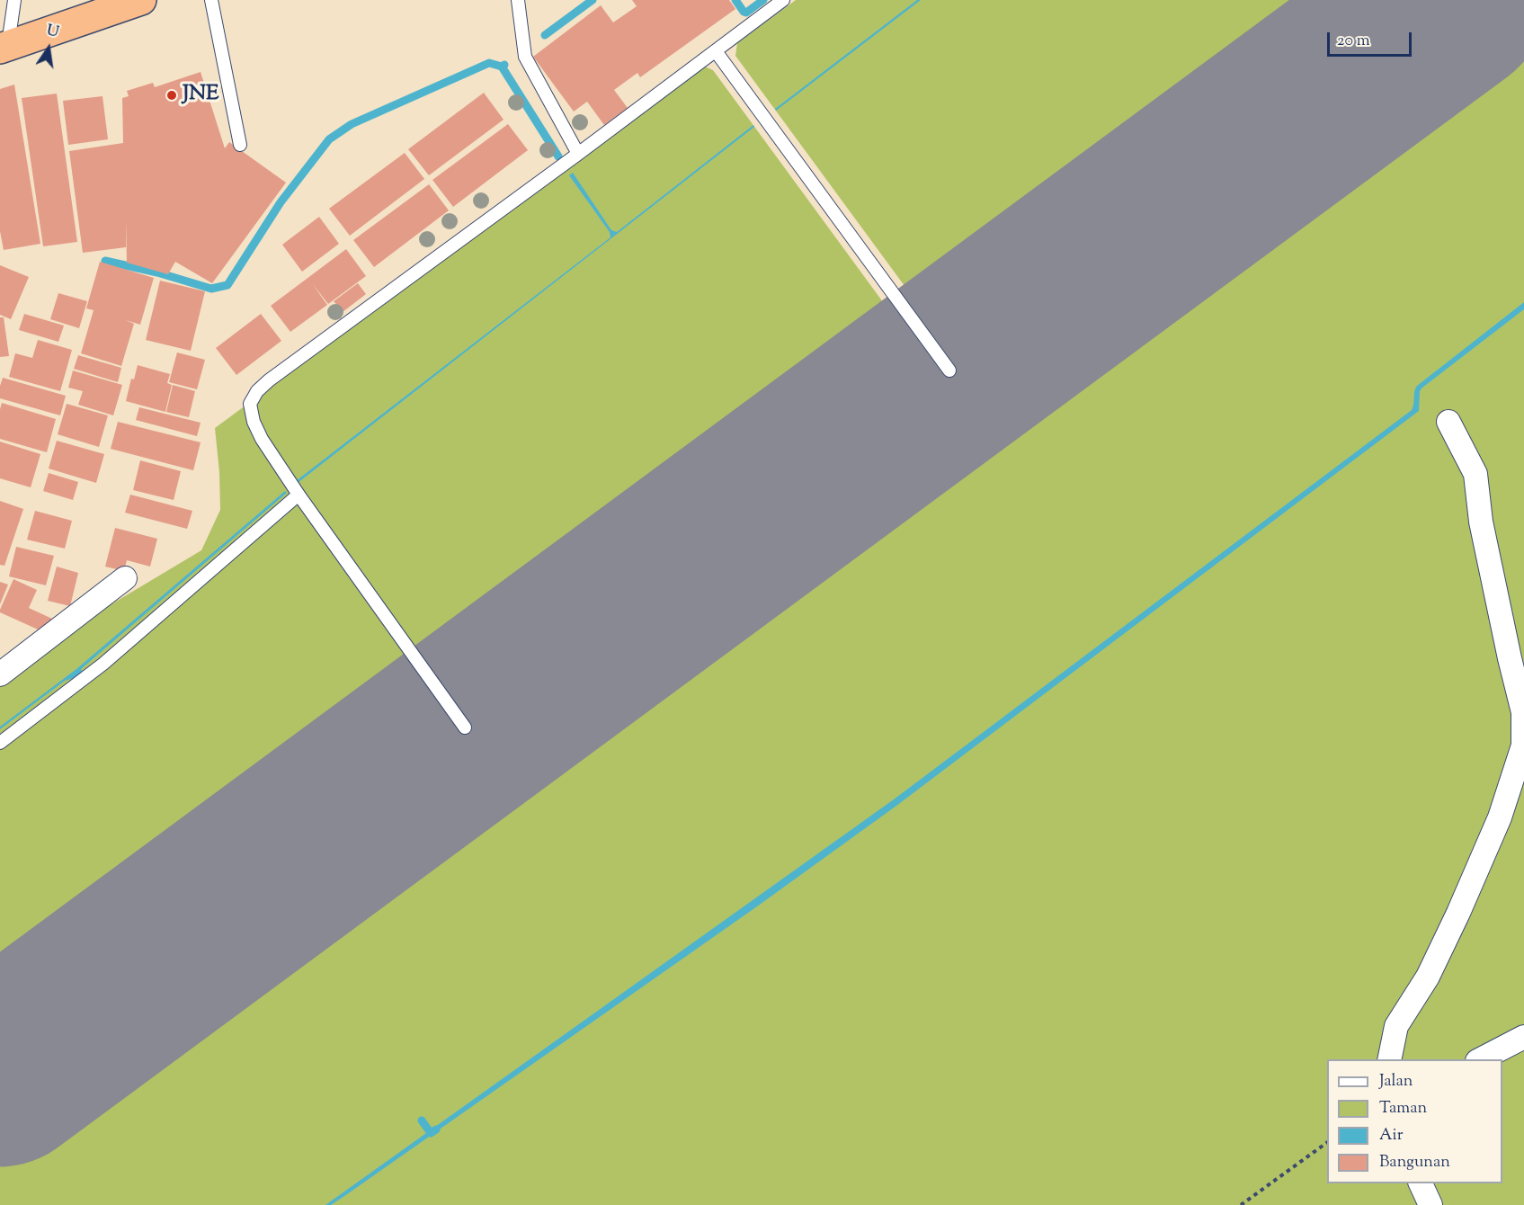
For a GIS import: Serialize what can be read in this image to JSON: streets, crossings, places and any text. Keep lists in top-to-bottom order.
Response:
{
  "places": ["JNE"],
  "legend": [
    "Jalan",
    "Taman",
    "Air",
    "Bangunan"
  ],
  "scale_bar": "20 m",
  "north": "top"
}
